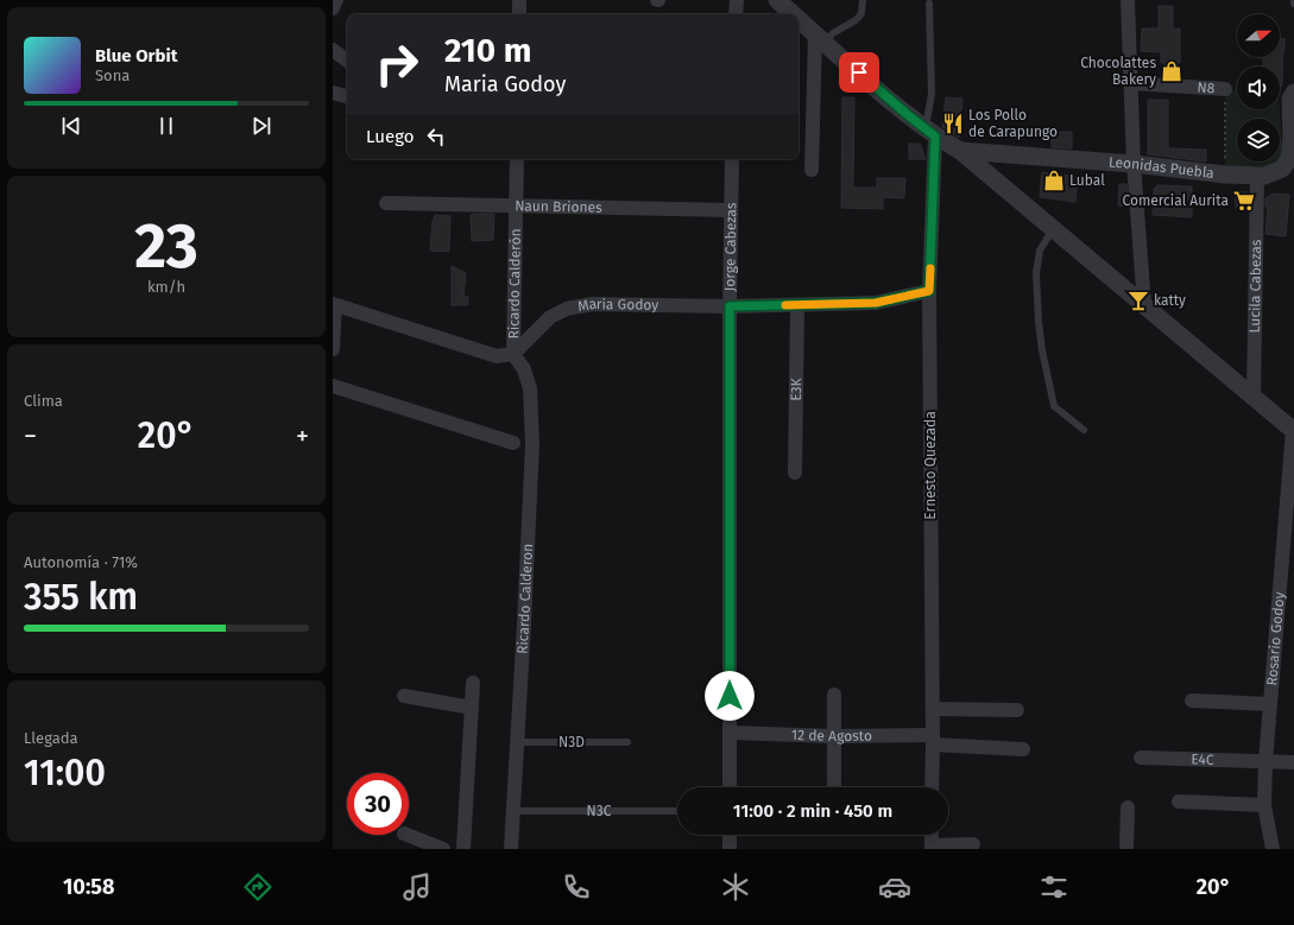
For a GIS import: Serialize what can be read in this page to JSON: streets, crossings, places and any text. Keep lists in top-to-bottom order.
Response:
{
  "streets": {
    "street": [
      "N8",
      "Leonidas Puebla",
      "Naun Briones",
      "Jorge Cabezas",
      "Ricardo Calderón",
      "Lucila Cabezas",
      "Maria Godoy",
      "E3K",
      "Ernesto Quezada",
      "Ricardo Calderon",
      "Rosario Godoy",
      "12 de Agosto",
      "E4C"
    ],
    "lane": ["N3D", "N3C"]
  },
  "crossings": [
    ["Leonidas Puebla", "Lucila Cabezas"],
    ["Naun Briones", "Jorge Cabezas"],
    ["Naun Briones", "Ricardo Calderón"],
    ["Jorge Cabezas", "Maria Godoy"],
    ["Jorge Cabezas", "12 de Agosto"],
    ["Ricardo Calderón", "Maria Godoy"],
    ["Ricardo Calderón", "Ricardo Calderon"],
    ["Maria Godoy", "E3K"],
    ["Maria Godoy", "Ernesto Quezada"],
    ["Maria Godoy", "Ricardo Calderon"],
    ["Ernesto Quezada", "12 de Agosto"],
    ["Ricardo Calderon", "N3D"],
    ["Ricardo Calderon", "N3C"],
    ["Rosario Godoy", "E4C"]
  ],
  "places": {
    "shop": ["Chocolattes Bakery", "Lubal"],
    "restaurant": ["Los Pollo de Carapungo"],
    "supermarket": ["Comercial Aurita"],
    "bar": ["katty"]
  },
  "north": "right",
  "page": {
    "turn": ["210 m", "Maria Godoy"],
    "song": ["Blue Orbit", "Sona"],
    "then": "Luego",
    "tile": [
      ["23", "km/h"],
      "Clima",
      ["Autonomía · 71%", "355 km"],
      ["Llegada", "11:00"]
    ],
    "heat": ["−", "20°", "+"],
    "limit": "30",
    "trip": "11:00 · 2 min · 450 m",
    "tabs": ["10:58", "20°"]
  }
}
